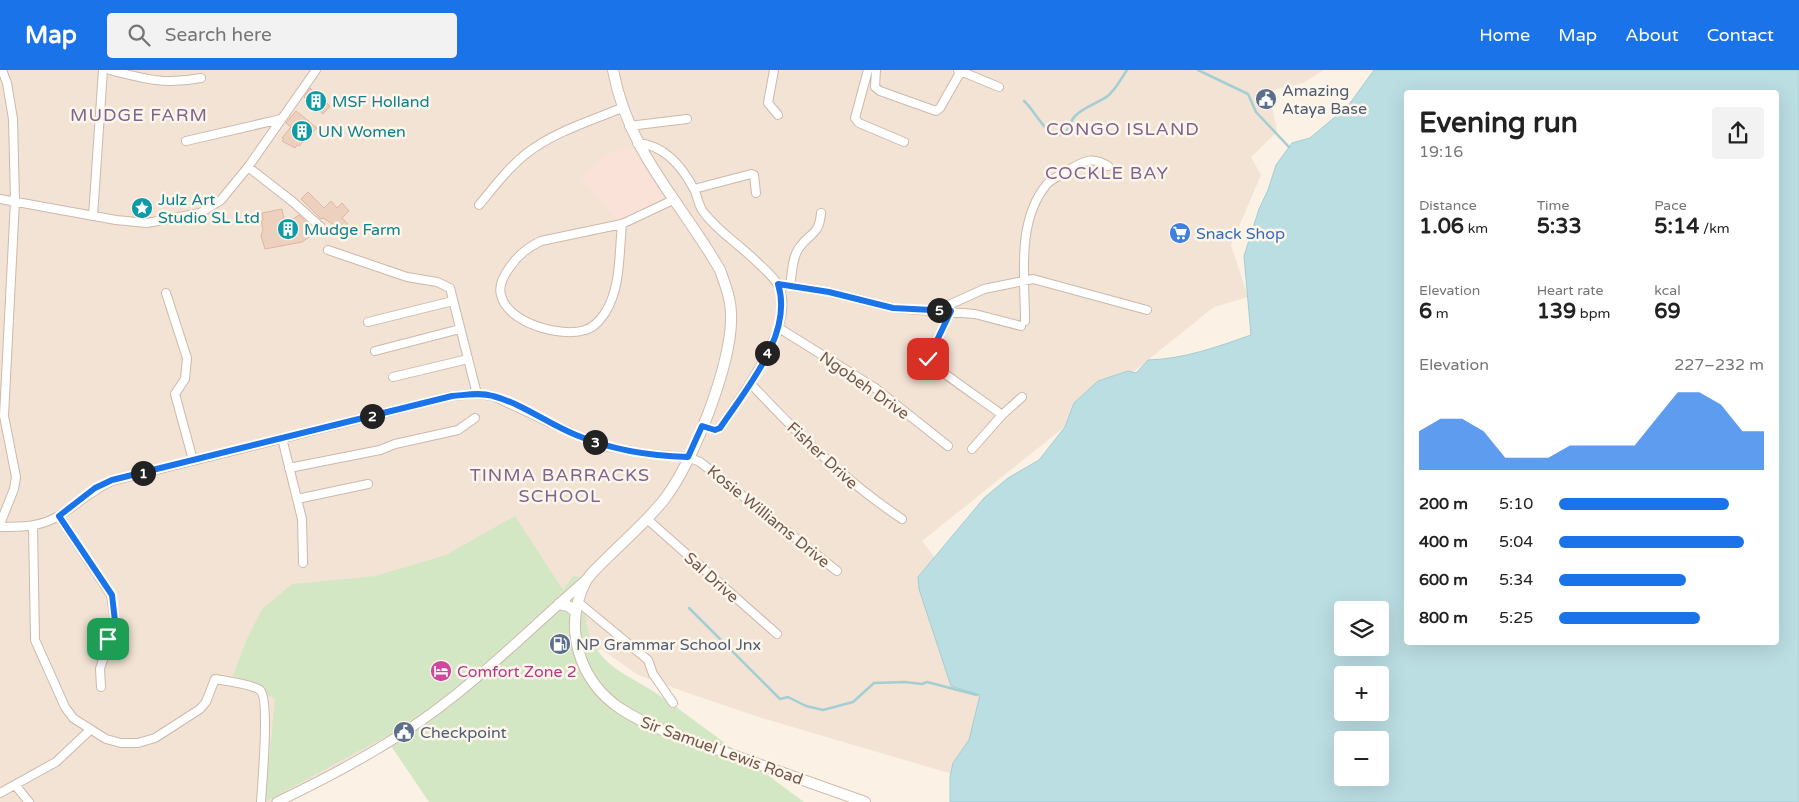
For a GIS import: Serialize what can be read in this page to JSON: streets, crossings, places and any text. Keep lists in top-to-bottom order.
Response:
{
  "streets": {
    "main road": ["Sir Samuel Lewis Road"],
    "street": [
      "Ngobeh Drive",
      "Fisher Drive",
      "Kosie Williams Drive",
      "Sal Drive"
    ]
  },
  "crossings": [
    ["Kosie Williams Drive", "Sir Samuel Lewis Road"],
    ["Sal Drive", "Sir Samuel Lewis Road"]
  ],
  "districts": [
    "MUDGE FARM",
    "CONGO ISLAND",
    "COCKLE BAY",
    "TINMA BARRACKS SCHOOL"
  ],
  "places": {
    "public building": ["Amazing Ataya Base", "Checkpoint"],
    "building": ["MSF Holland", "UN Women", "Mudge Farm"],
    "place": ["Julz Art Studio SL Ltd"],
    "supermarket": ["Snack Shop"],
    "fuel station": ["NP Grammar School Jnx"],
    "hotel": ["Comfort Zone 2"]
  },
  "page": {
    "header": "Map",
    "search": "Search here",
    "nav": [
      "Home",
      "Map",
      "About",
      "Contact"
    ],
    "heading": ["Evening run", "19:16"],
    "stats": [
      ["Distance", "1.06 km"],
      ["Time", "5:33"],
      ["Pace", "5:14 /km"],
      ["Elevation", "6 m"],
      ["Heart rate", "139 bpm"],
      ["kcal", "69"]
    ],
    "pins": [
      "5",
      "4",
      "2",
      "3",
      "1"
    ],
    "chart": ["Elevation", "227–232 m"],
    "list": [
      {
        "name": "200 m",
        "note": "5:10"
      },
      {
        "name": "400 m",
        "note": "5:04"
      },
      {
        "name": "600 m",
        "note": "5:34"
      },
      {
        "name": "800 m",
        "note": "5:25"
      }
    ],
    "map_buttons": ["+", "−"]
  }
}
